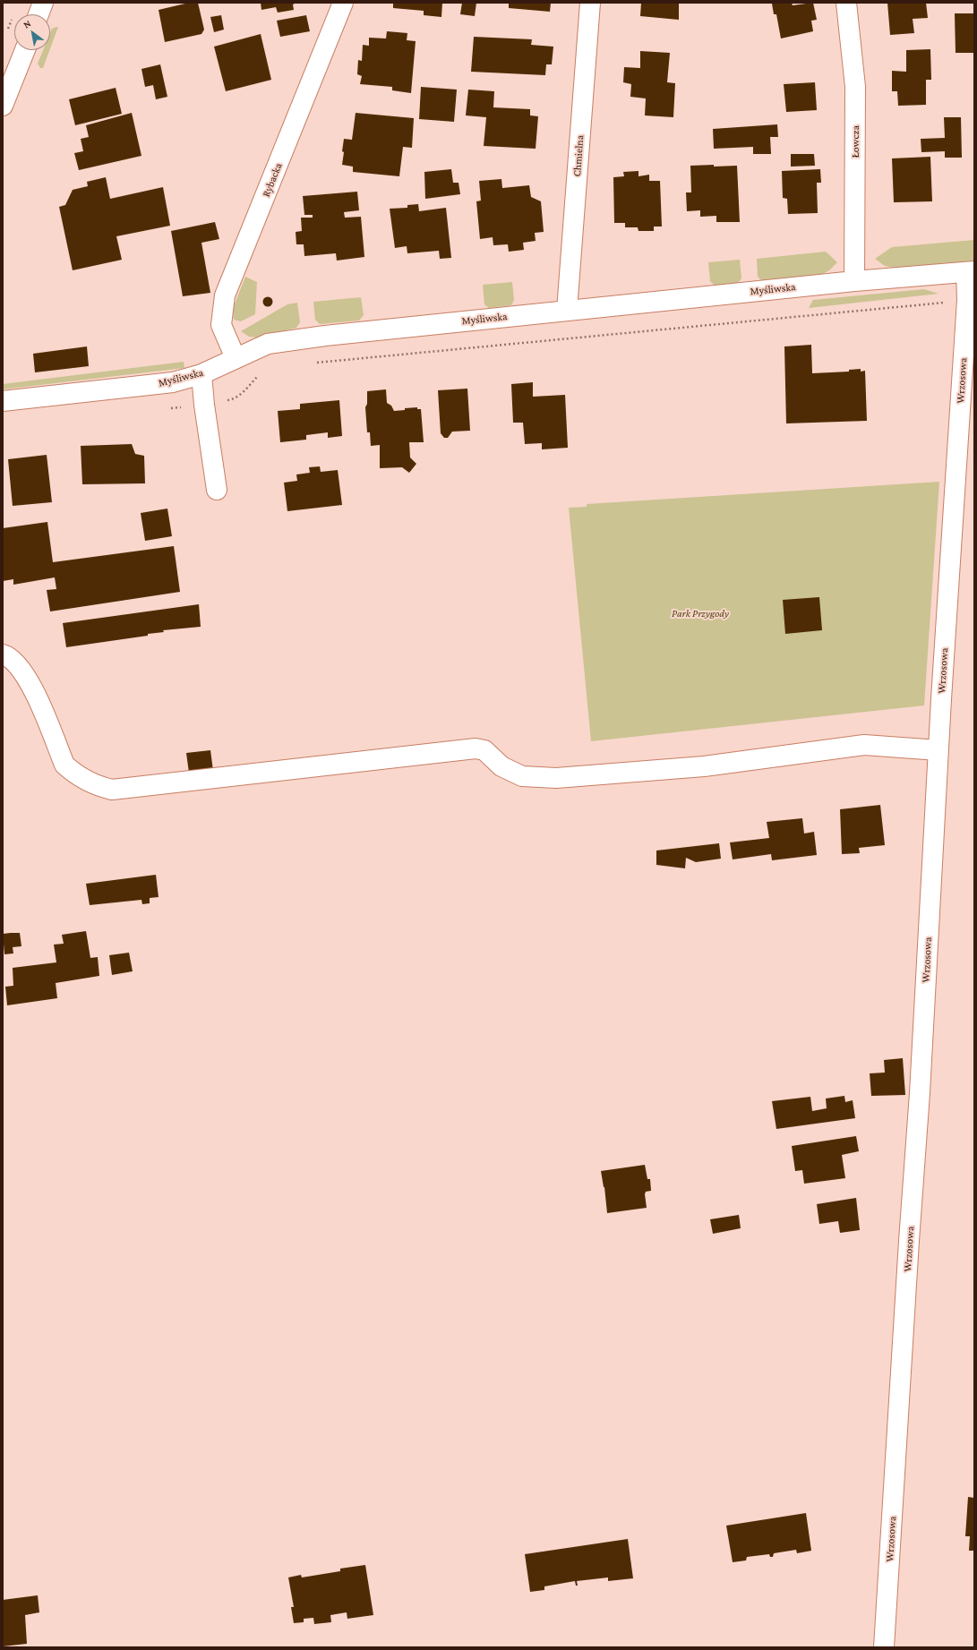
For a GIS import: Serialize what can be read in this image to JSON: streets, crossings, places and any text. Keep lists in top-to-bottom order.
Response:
{
  "streets": {
    "street": [
      "Łowcza",
      "Chmielna",
      "Rybacka",
      "Myśliwska",
      "Wrzosowa"
    ]
  },
  "crossings": [
    ["Łowcza", "Myśliwska"],
    ["Chmielna", "Myśliwska"],
    ["Rybacka", "Myśliwska"],
    ["Myśliwska", "Wrzosowa"]
  ],
  "parks": ["Park Przygody"],
  "north": "top left"
}
